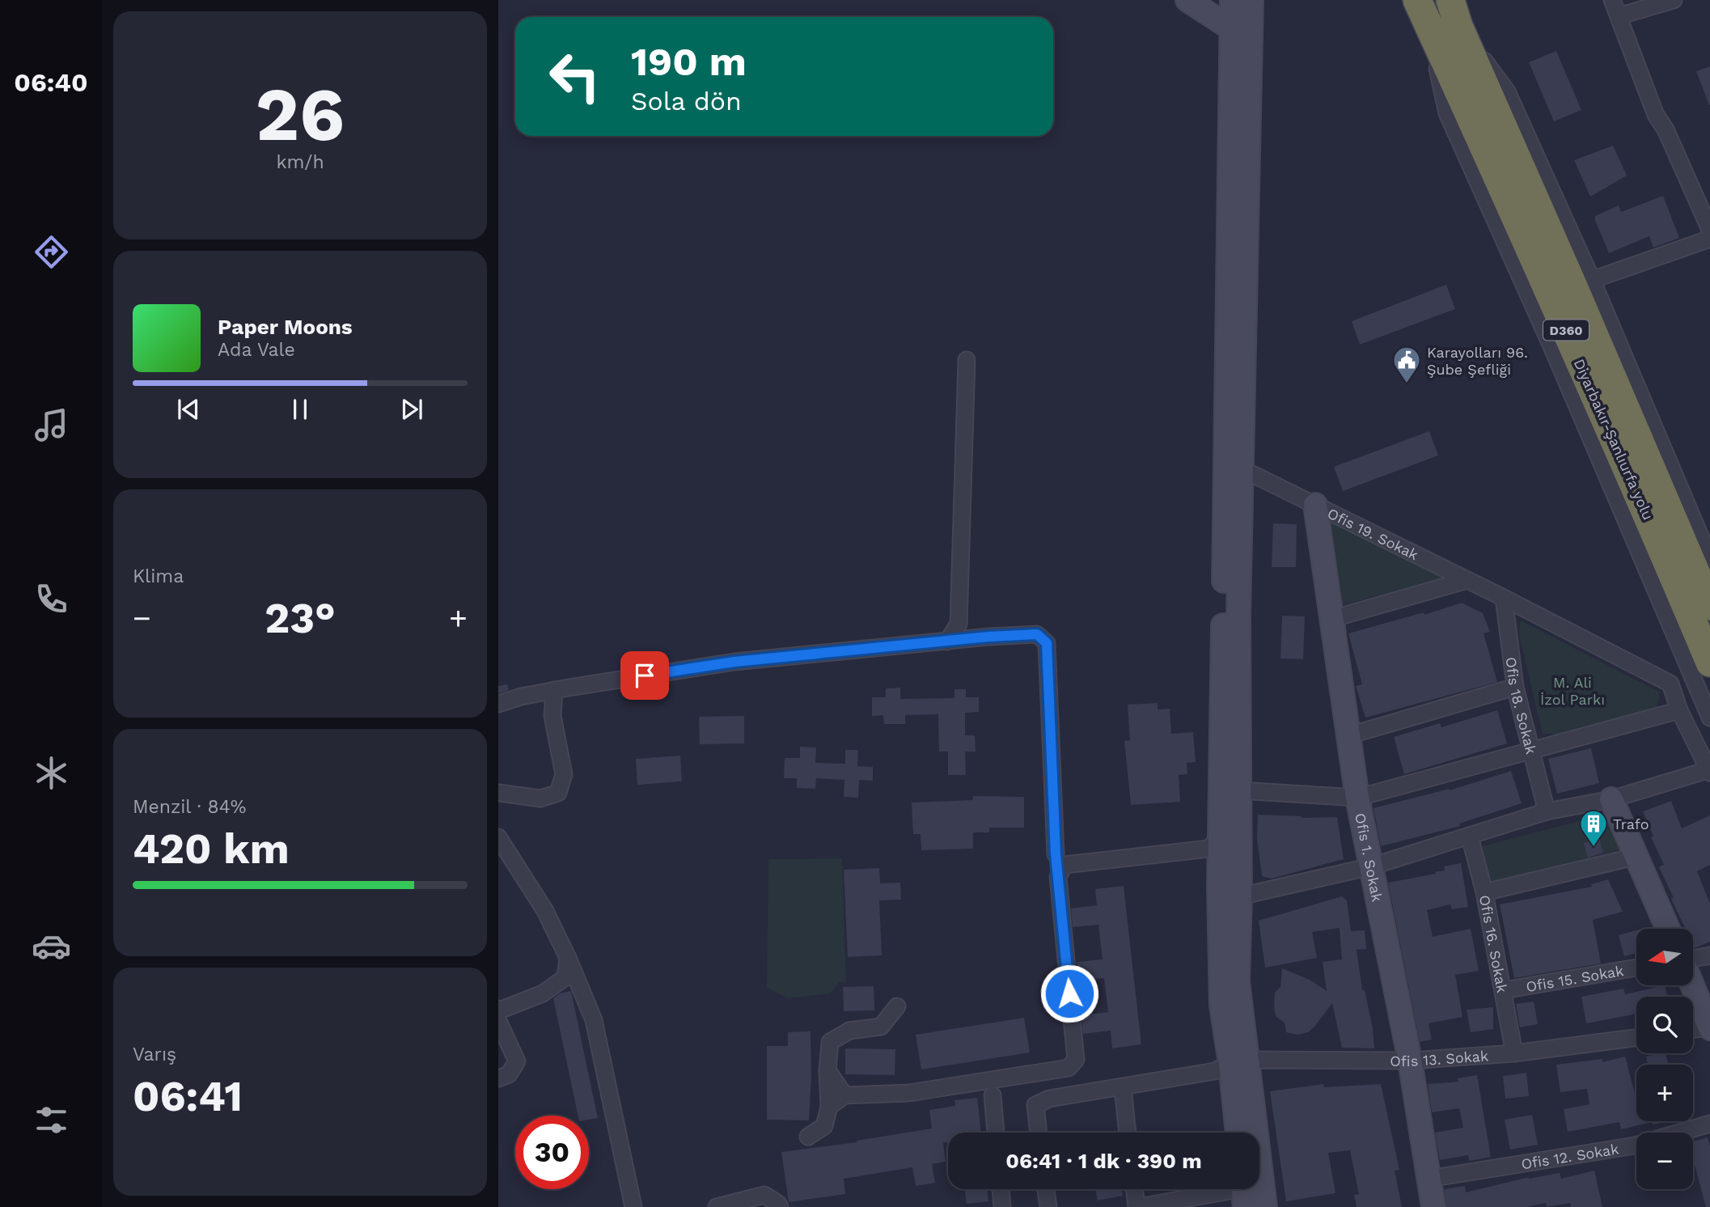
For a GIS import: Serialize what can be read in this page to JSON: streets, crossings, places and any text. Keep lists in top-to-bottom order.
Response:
{
  "streets": {
    "highway": ["D360", "Diyarbakır-Şanlıurfa yolu"],
    "main road": ["Ofis 1. Sokak"],
    "street": [
      "Ofis 19. Sokak",
      "Ofis 18. Sokak",
      "Ofis 16. Sokak",
      "Ofis 15. Sokak",
      "Ofis 13. Sokak",
      "Ofis 12. Sokak"
    ]
  },
  "crossings": [
    ["Ofis 19. Sokak", "Ofis 18. Sokak"],
    ["Ofis 19. Sokak", "Ofis 1. Sokak"],
    ["Ofis 1. Sokak", "Ofis 13. Sokak"],
    ["Ofis 1. Sokak", "Ofis 12. Sokak"],
    ["Ofis 16. Sokak", "Ofis 15. Sokak"],
    ["Ofis 16. Sokak", "Ofis 13. Sokak"]
  ],
  "parks": ["M. Ali İzol Parkı"],
  "places": {
    "public building": ["Karayolları 96. Şube Şefliği"],
    "building": ["Trafo"]
  },
  "north": "left",
  "page": {
    "tabs": "06:40",
    "tile": [
      ["26", "km/h"],
      "Klima",
      ["Menzil · 84%", "420 km"],
      ["Varış", "06:41"]
    ],
    "turn": ["190 m", "Sola dön"],
    "song": ["Paper Moons", "Ada Vale"],
    "heat": ["−", "23°", "+"],
    "map_buttons": ["+", "−"],
    "limit": "30",
    "trip": "06:41 · 1 dk · 390 m"
  }
}
